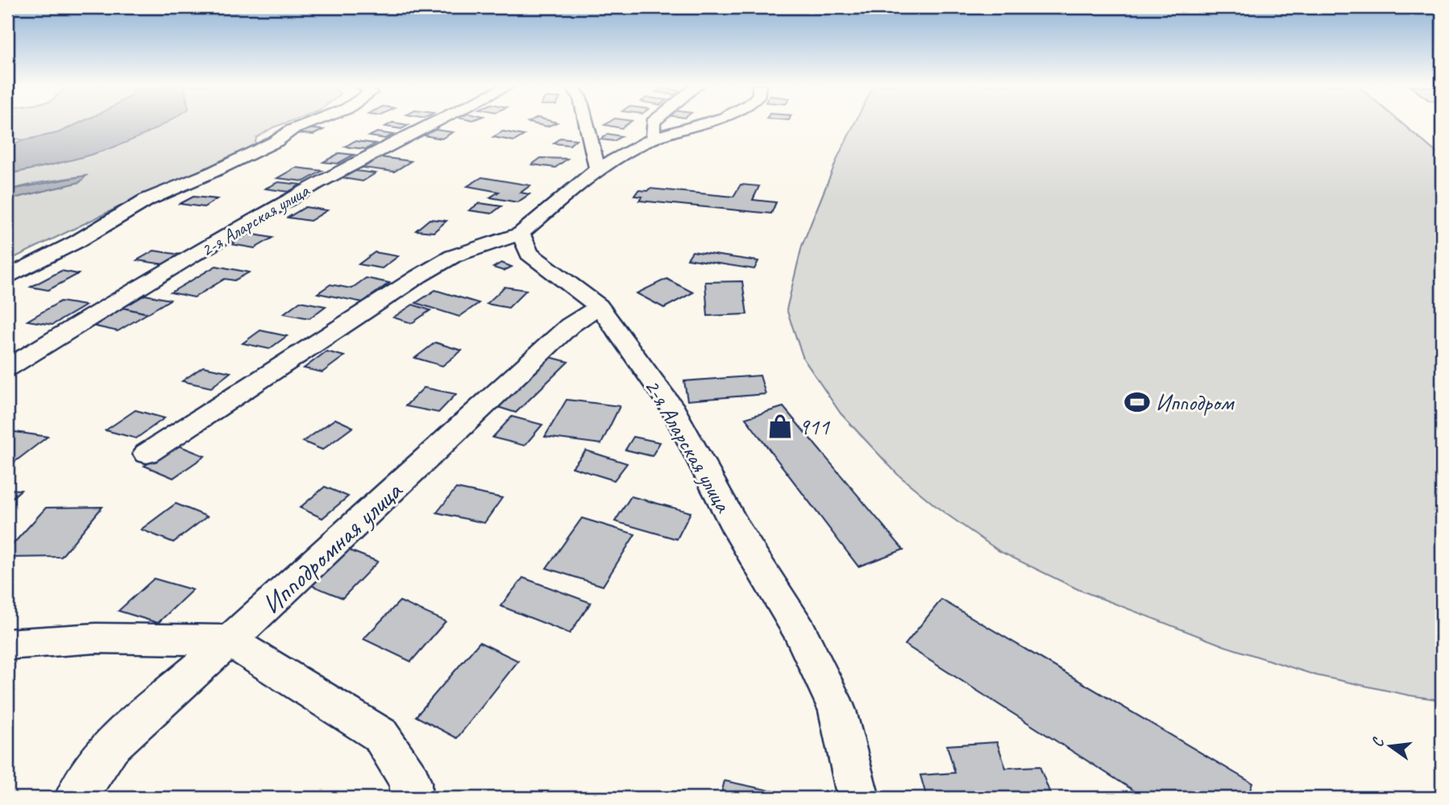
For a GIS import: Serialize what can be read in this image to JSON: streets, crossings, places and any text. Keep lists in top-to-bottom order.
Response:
{
  "streets": {
    "street": ["2-я Аларская улица", "Ипподромная улица"]
  },
  "crossings": [
    ["2-я Аларская улица", "Ипподромная улица"]
  ],
  "places": {
    "sports": ["Ипподром"],
    "shop": ["911"]
  },
  "north": "left"
}
